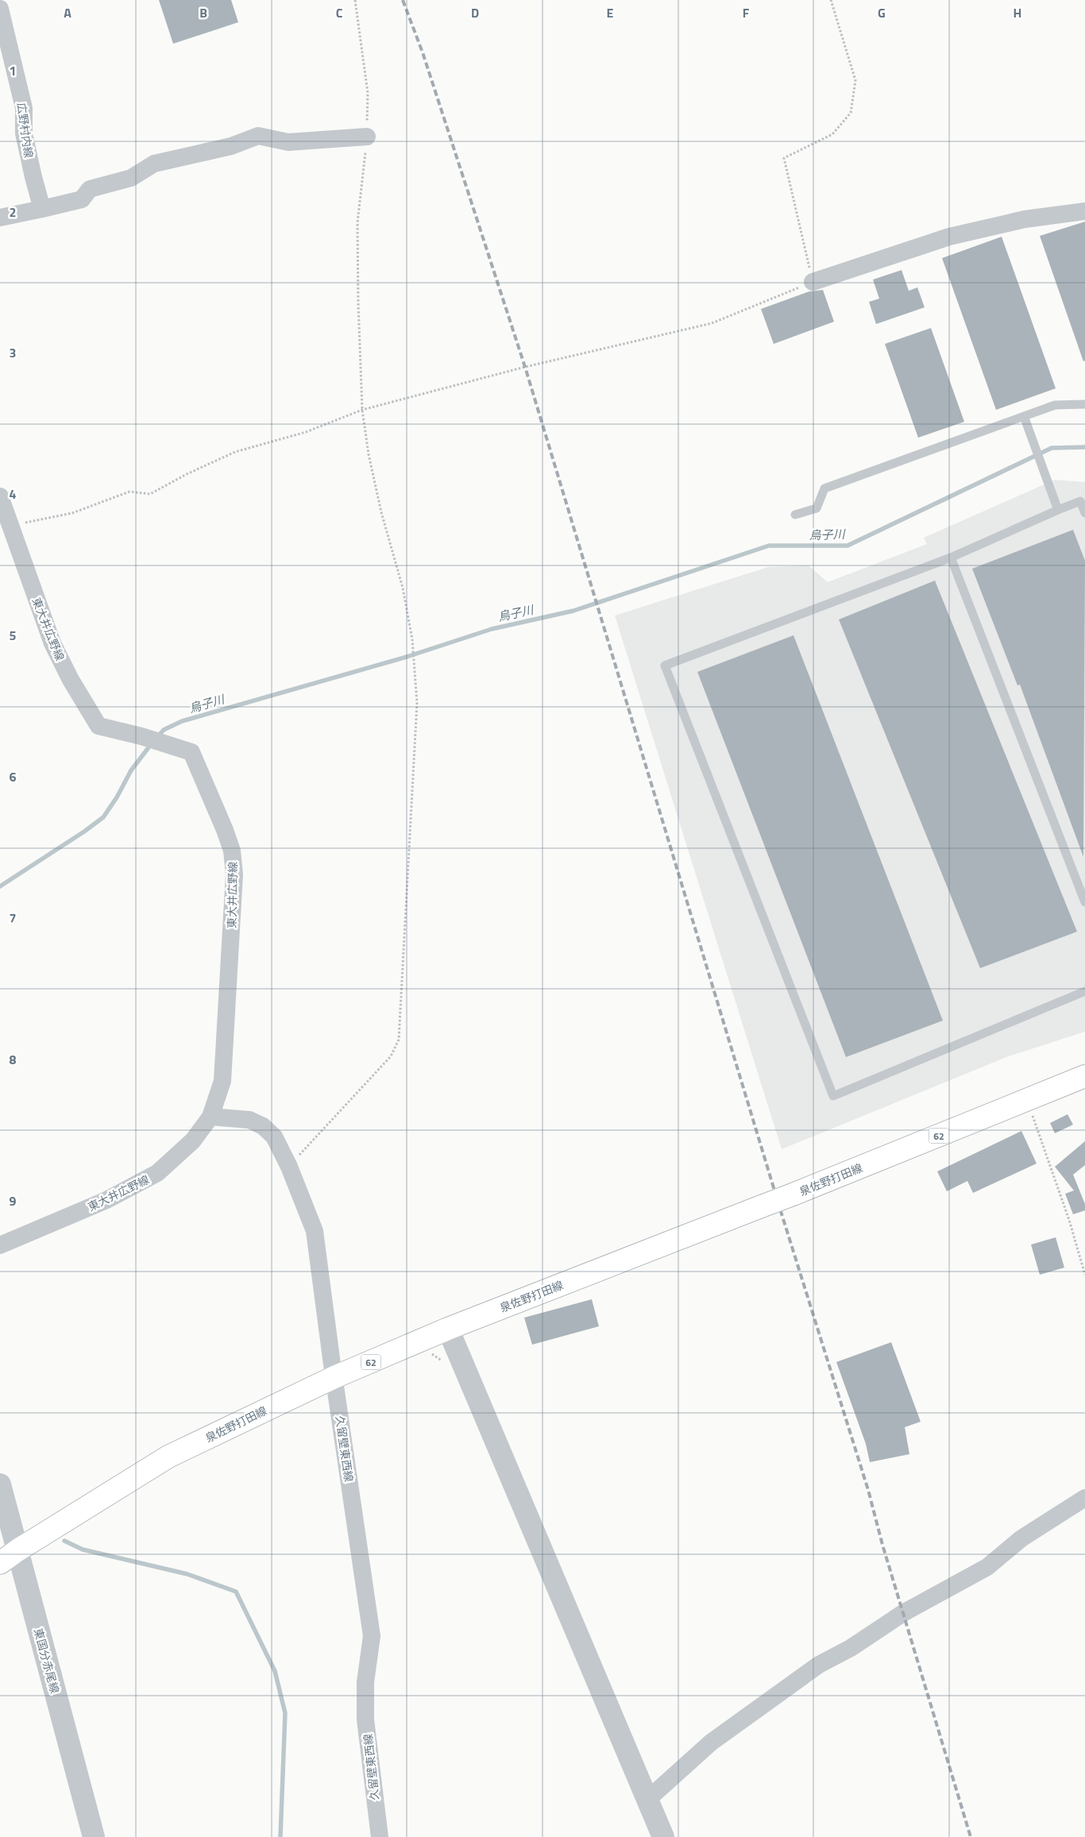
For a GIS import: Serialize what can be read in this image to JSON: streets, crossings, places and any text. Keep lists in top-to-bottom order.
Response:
{
  "streets": {
    "main road": ["62", "泉佐野打田線"],
    "street": [
      "広野村内線",
      "東大井広野線",
      "久留壁東西線",
      "東国分赤尾線"
    ]
  },
  "crossings": [
    ["東大井広野線", "久留壁東西線"],
    ["泉佐野打田線", "久留壁東西線"],
    ["泉佐野打田線", "東国分赤尾線"]
  ],
  "water": ["烏子川"],
  "grid": {
    "columns": [
      "A",
      "B",
      "C",
      "D",
      "E",
      "F",
      "G",
      "H"
    ],
    "rows": [
      "1",
      "2",
      "3",
      "4",
      "5",
      "6",
      "7",
      "8",
      "9"
    ]
  }
}
